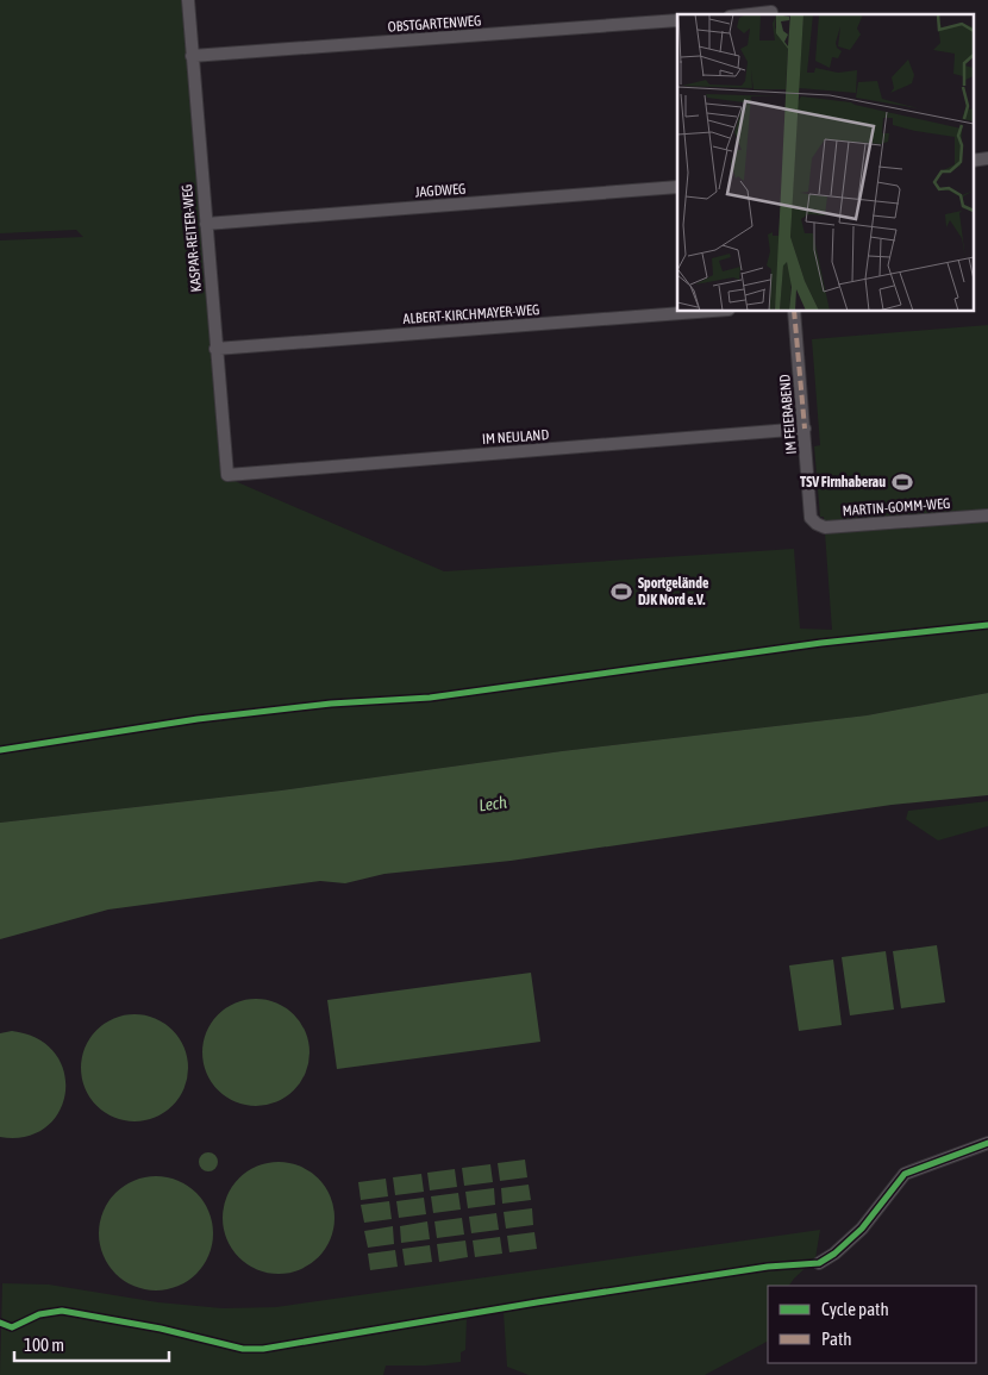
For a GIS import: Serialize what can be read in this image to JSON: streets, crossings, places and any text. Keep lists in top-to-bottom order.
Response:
{
  "streets": {
    "street": [
      "OBSTGARTENWEG",
      "JAGDWEG",
      "KASPAR-REITER-WEG",
      "ALBERT-KIRCHMAYER-WEG",
      "IM FEIERABEND",
      "IM NEULAND",
      "MARTIN-GOMM-WEG"
    ]
  },
  "crossings": [
    ["OBSTGARTENWEG", "KASPAR-REITER-WEG"],
    ["JAGDWEG", "KASPAR-REITER-WEG"],
    ["KASPAR-REITER-WEG", "ALBERT-KIRCHMAYER-WEG"],
    ["KASPAR-REITER-WEG", "IM NEULAND"],
    ["IM FEIERABEND", "IM NEULAND"],
    ["IM FEIERABEND", "MARTIN-GOMM-WEG"]
  ],
  "water": ["Lech"],
  "places": {
    "sports": ["TSV Firnhaberau", "Sportgelände DJK Nord e.V."]
  },
  "legend": ["Cycle path", "Path"],
  "scale_bar": "100 m"
}
